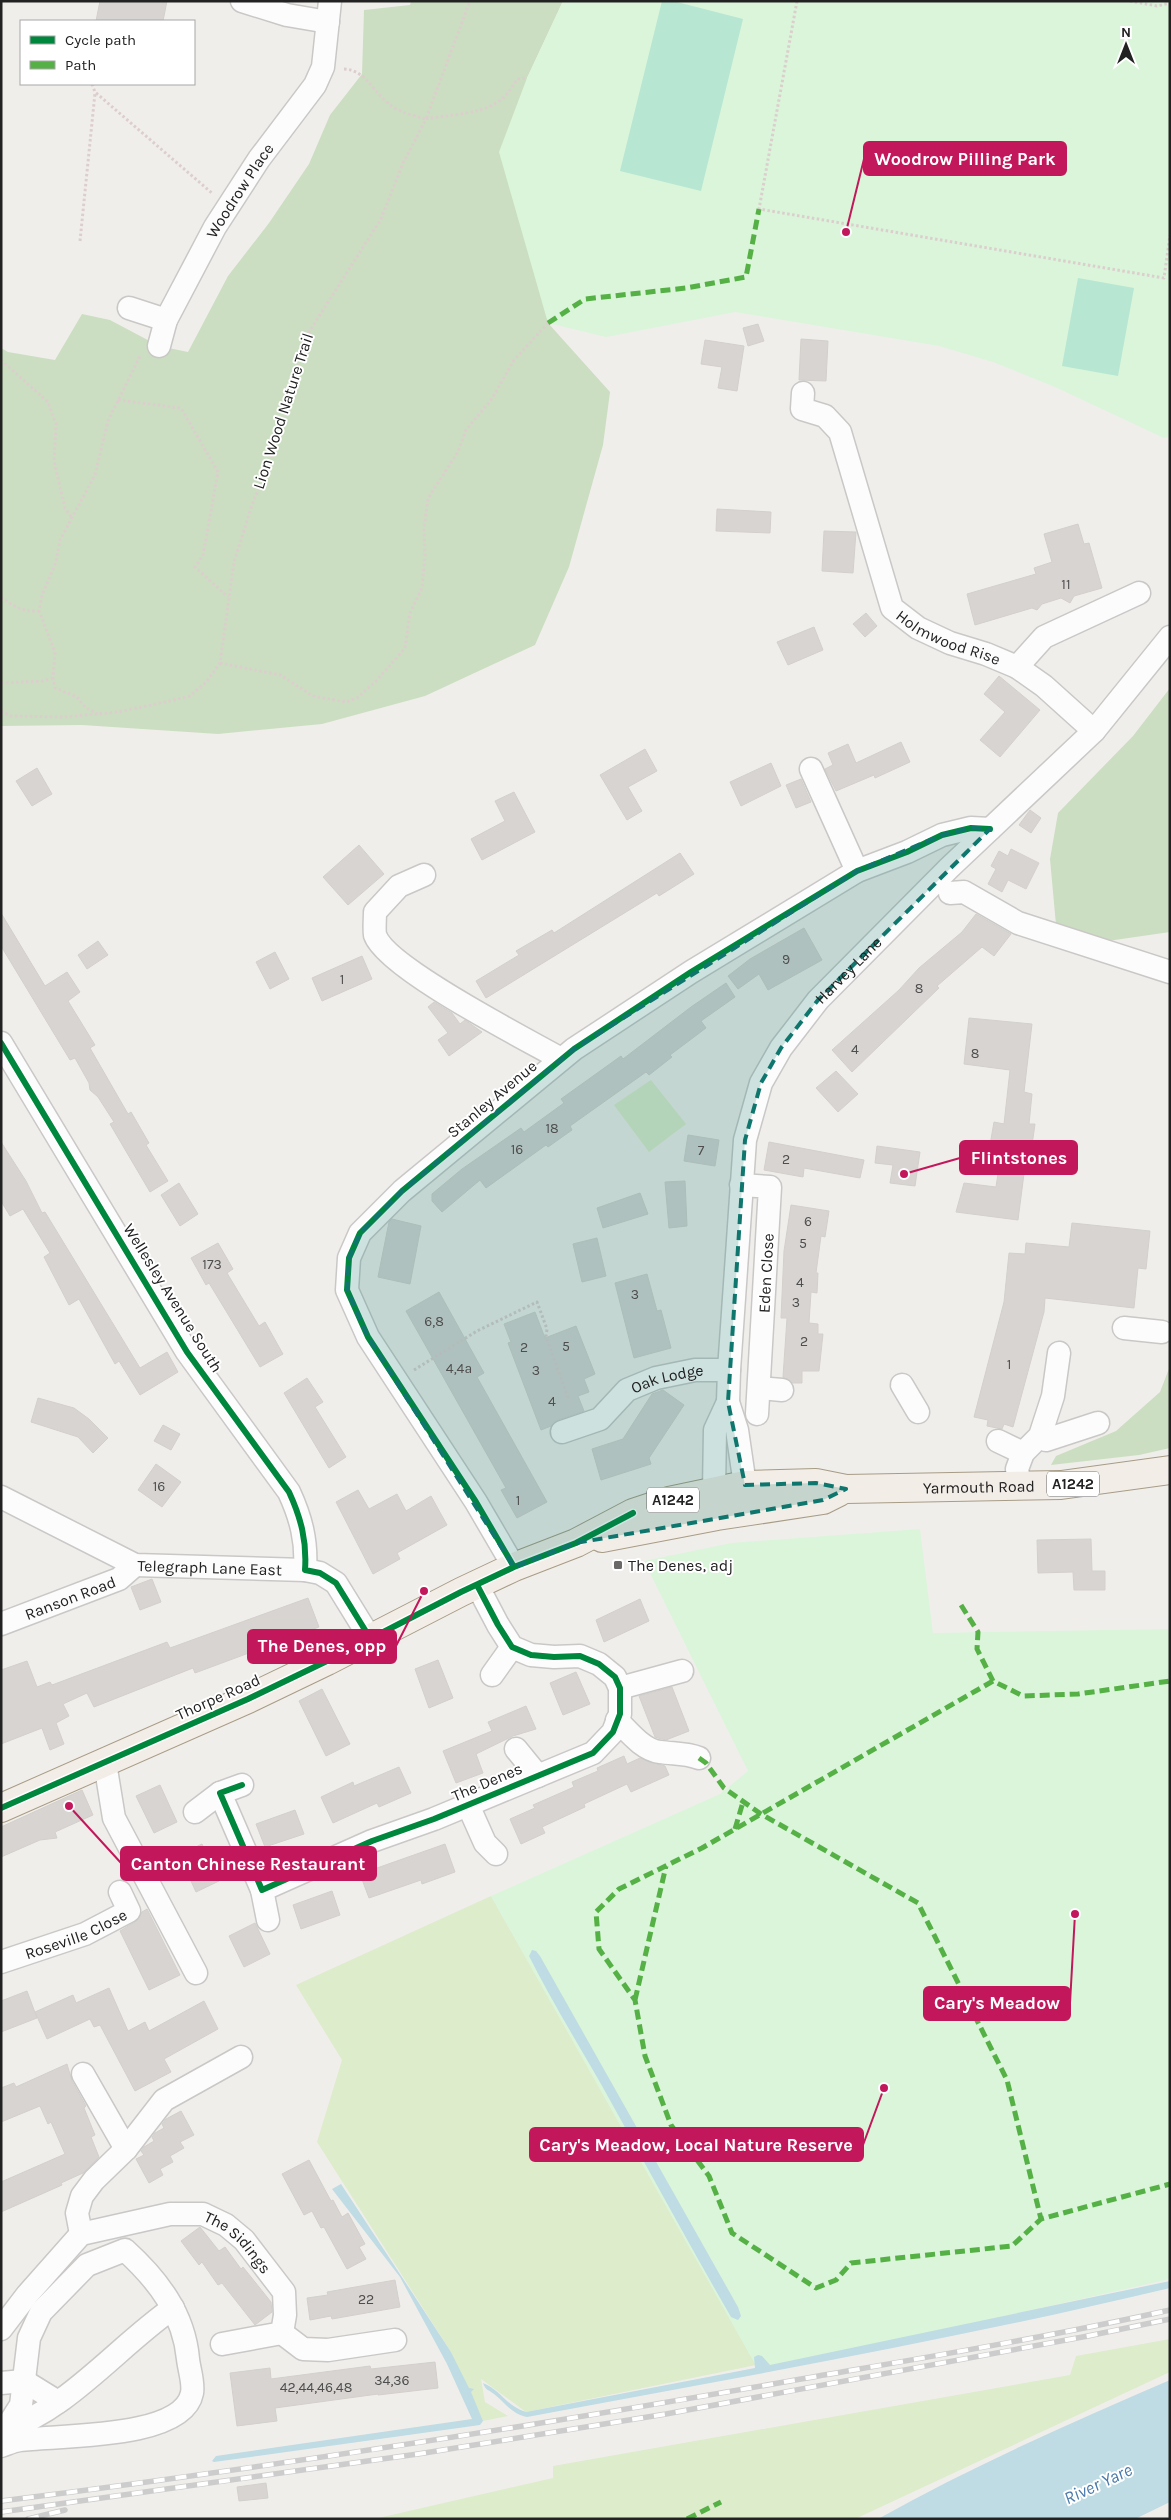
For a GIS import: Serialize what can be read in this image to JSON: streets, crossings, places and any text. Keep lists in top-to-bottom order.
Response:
{
  "streets": {
    "main road": ["A1242", "Yarmouth Road", "Thorpe Road"],
    "street": [
      "Woodrow Place",
      "Holmwood Rise",
      "Harvey Lane",
      "Stanley Avenue",
      "Eden Close",
      "Wellesley Avenue South",
      "Oak Lodge",
      "Telegraph Lane East",
      "Ranson Road",
      "The Denes",
      "Roseville Close",
      "The Sidings"
    ],
    "path": ["Lion Wood Nature Trail"]
  },
  "crossings": [
    ["Holmwood Rise", "Harvey Lane"],
    ["Harvey Lane", "Stanley Avenue"],
    ["Harvey Lane", "Eden Close"],
    ["Harvey Lane", "Oak Lodge"],
    ["Harvey Lane", "Yarmouth Road"],
    ["Harvey Lane", "Thorpe Road"],
    ["Stanley Avenue", "Thorpe Road"],
    ["Wellesley Avenue South", "Telegraph Lane East"],
    ["Yarmouth Road", "Thorpe Road"],
    ["Telegraph Lane East", "Ranson Road"],
    ["Telegraph Lane East", "Thorpe Road"]
  ],
  "water": ["River Yare"],
  "places": {
    "other": [
      "Woodrow Pilling Park",
      "Flintstones",
      "The Denes, opp",
      "Canton Chinese Restaurant",
      "Cary's Meadow",
      "Cary's Meadow, Local Nature Reserve"
    ],
    "transit": ["The Denes, adj"]
  },
  "house_numbers": [
    "11",
    "9",
    "1",
    "8",
    "4",
    "8",
    "18",
    "16",
    "7",
    "2",
    "6",
    "5",
    "173",
    "4",
    "3",
    "3",
    "6,8",
    "2",
    "5",
    "2",
    "1",
    "4,4a",
    "3",
    "4",
    "16",
    "1",
    "22",
    "34,36",
    "42,44,46,48"
  ],
  "legend": ["Cycle path", "Path"],
  "north": "top"
}
